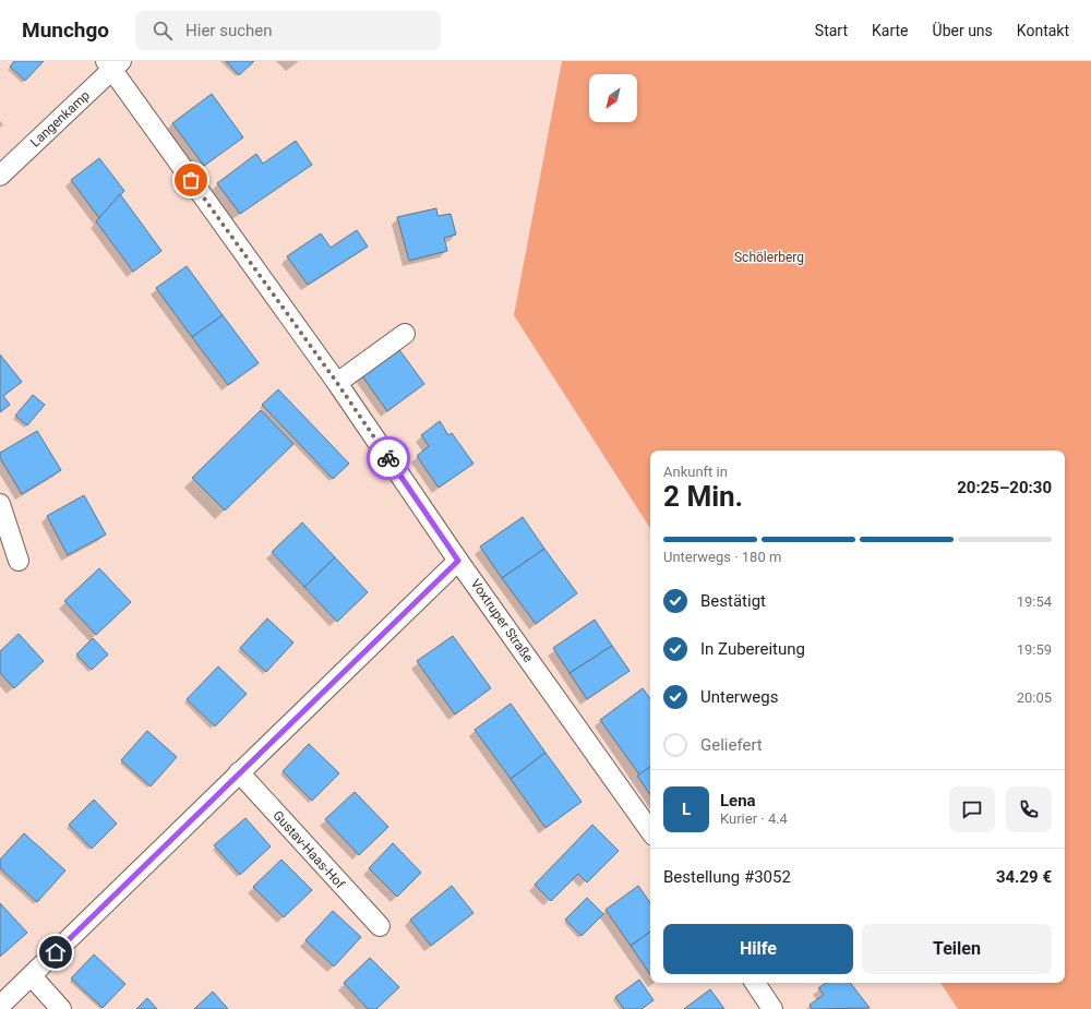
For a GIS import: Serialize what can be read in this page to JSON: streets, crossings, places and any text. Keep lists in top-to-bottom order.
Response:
{
  "streets": {
    "street": ["Langenkamp", "Voxtruper Straße", "Gustav-Haas-Hof"]
  },
  "crossings": [
    ["Langenkamp", "Voxtruper Straße"]
  ],
  "parks": ["Schölerberg"],
  "north": "bottom left",
  "page": {
    "header": "Munchgo",
    "search": "Hier suchen",
    "nav": [
      "Start",
      "Karte",
      "Über uns",
      "Kontakt"
    ],
    "heading": ["2 Min.", "Ankunft in", "20:25–20:30"],
    "panel": [
      "Lena",
      "Kurier · 4.4",
      "Bestellung #3052",
      "34.29 €"
    ],
    "bar": "Unterwegs · 180 m",
    "list": [
      ["Bestätigt", "19:54"],
      ["In Zubereitung", "19:59"],
      ["Unterwegs", "20:05"],
      "Geliefert"
    ],
    "round": "L",
    "buttons": ["Hilfe", "Teilen"]
  }
}
